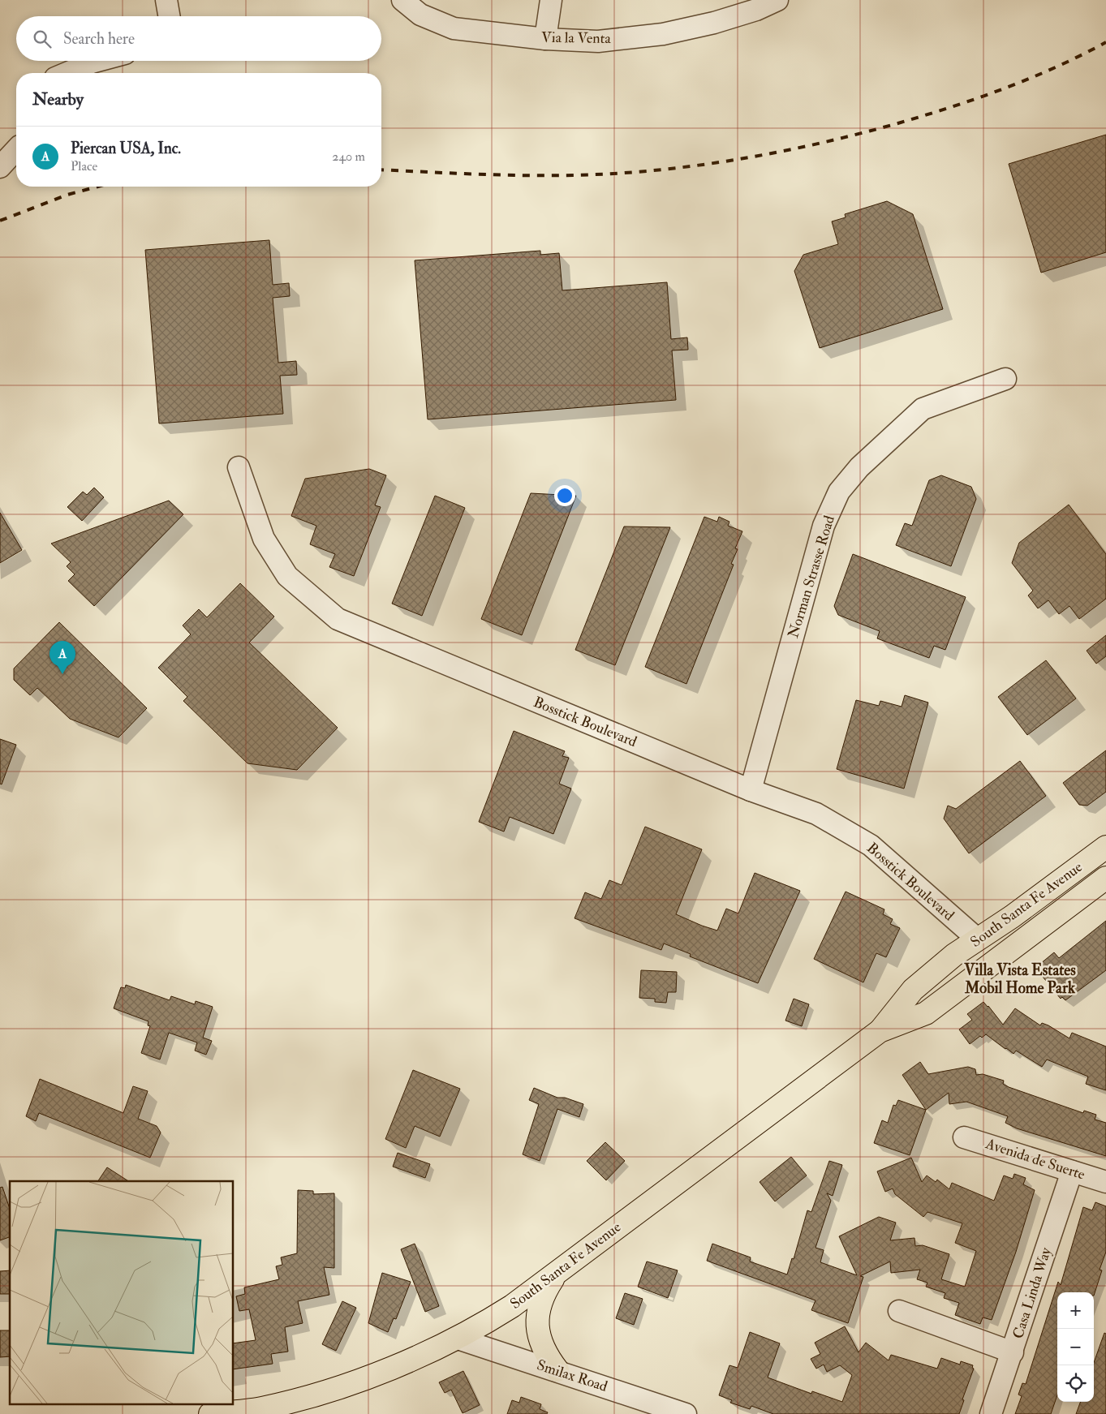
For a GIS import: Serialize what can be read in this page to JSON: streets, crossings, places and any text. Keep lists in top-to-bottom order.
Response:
{
  "streets": {
    "main road": ["South Santa Fe Avenue"],
    "street": [
      "Via la Venta",
      "Norman Strasse Road",
      "Bosstick Boulevard",
      "Avenida de Suerte",
      "Casa Linda Way",
      "Smilax Road"
    ]
  },
  "crossings": [
    ["Norman Strasse Road", "Bosstick Boulevard"],
    ["Bosstick Boulevard", "South Santa Fe Avenue"],
    ["South Santa Fe Avenue", "Smilax Road"],
    ["Avenida de Suerte", "Casa Linda Way"]
  ],
  "districts": ["Villa Vista Estates Mobil Home Park"],
  "page": {
    "search": "Search here",
    "heading": "Nearby",
    "list": [
      {
        "mark": "A",
        "name": "Piercan USA, Inc.",
        "note": "Place",
        "value": "240 m"
      }
    ],
    "pins": "A",
    "map_buttons": ["+", "−"]
  }
}
